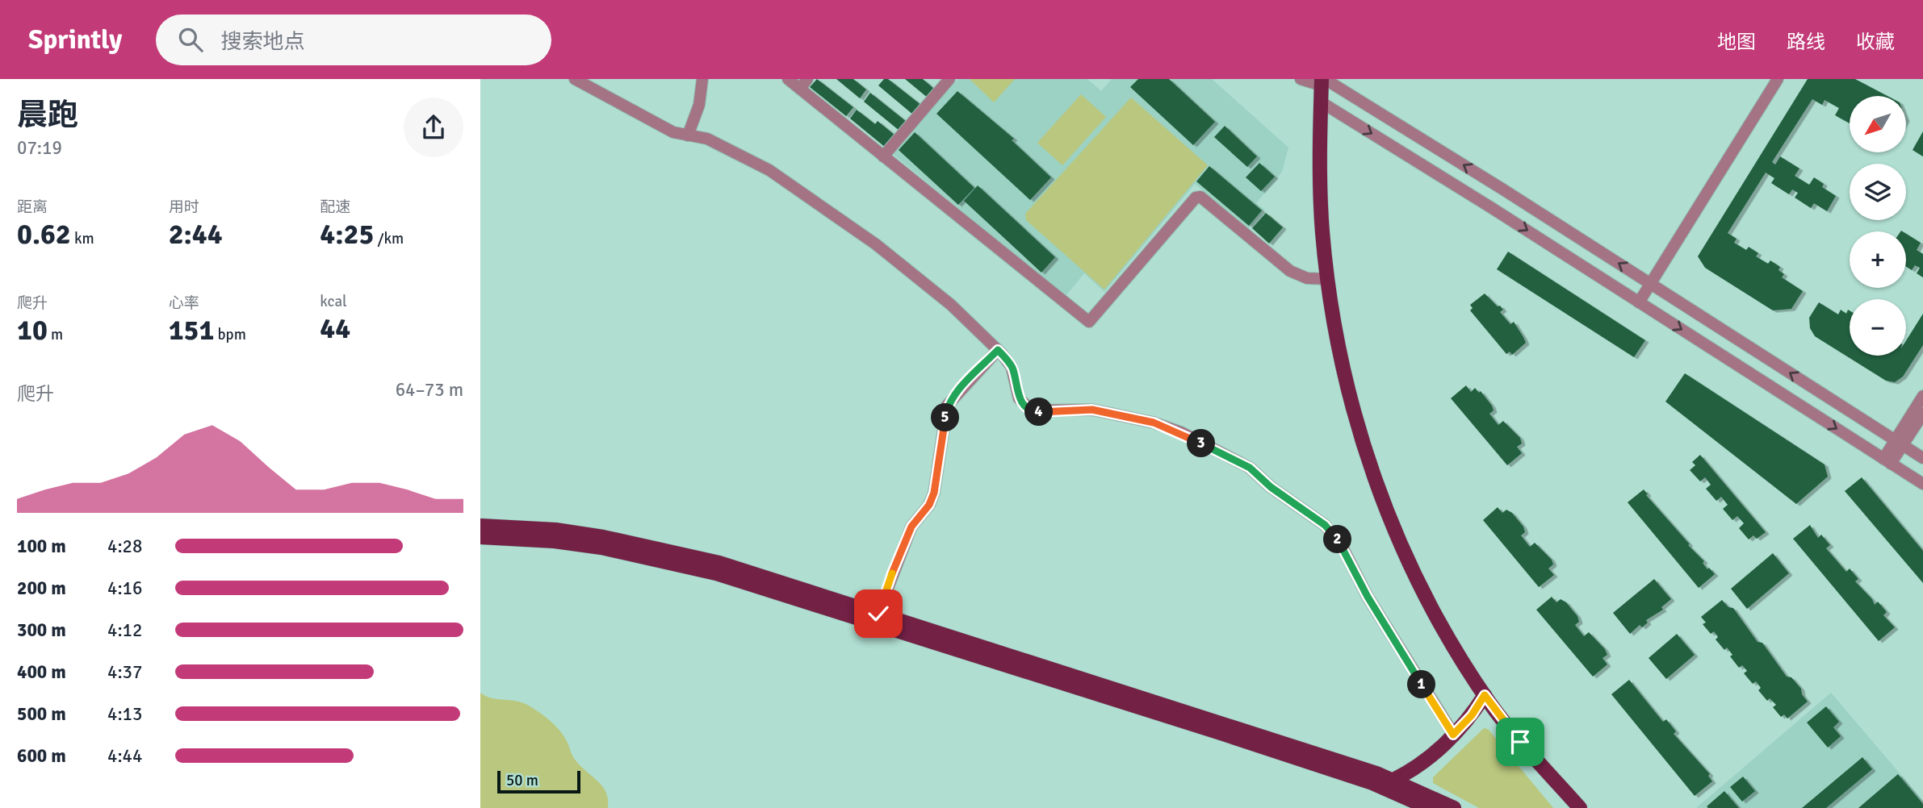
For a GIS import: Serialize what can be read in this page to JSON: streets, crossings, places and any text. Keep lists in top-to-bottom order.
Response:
{
  "scale_bar": "50 m",
  "north": "bottom left",
  "page": {
    "header": "Sprintly",
    "search": "搜索地点",
    "nav": ["地图", "路线", "收藏"],
    "heading": ["晨跑", "07:19"],
    "map_buttons": ["+", "−"],
    "stats": [
      ["距离", "0.62 km"],
      ["用时", "2:44"],
      ["配速", "4:25 /km"],
      ["爬升", "10 m"],
      ["心率", "151 bpm"],
      ["kcal", "44"]
    ],
    "chart": ["爬升", "64–73 m"],
    "pins": [
      "4",
      "5",
      "3",
      "2",
      "1"
    ],
    "list": [
      {
        "name": "100 m",
        "note": "4:28"
      },
      {
        "name": "200 m",
        "note": "4:16"
      },
      {
        "name": "300 m",
        "note": "4:12"
      },
      {
        "name": "400 m",
        "note": "4:37"
      },
      {
        "name": "500 m",
        "note": "4:13"
      },
      {
        "name": "600 m",
        "note": "4:44"
      }
    ],
    "scale": "50 m"
  }
}
